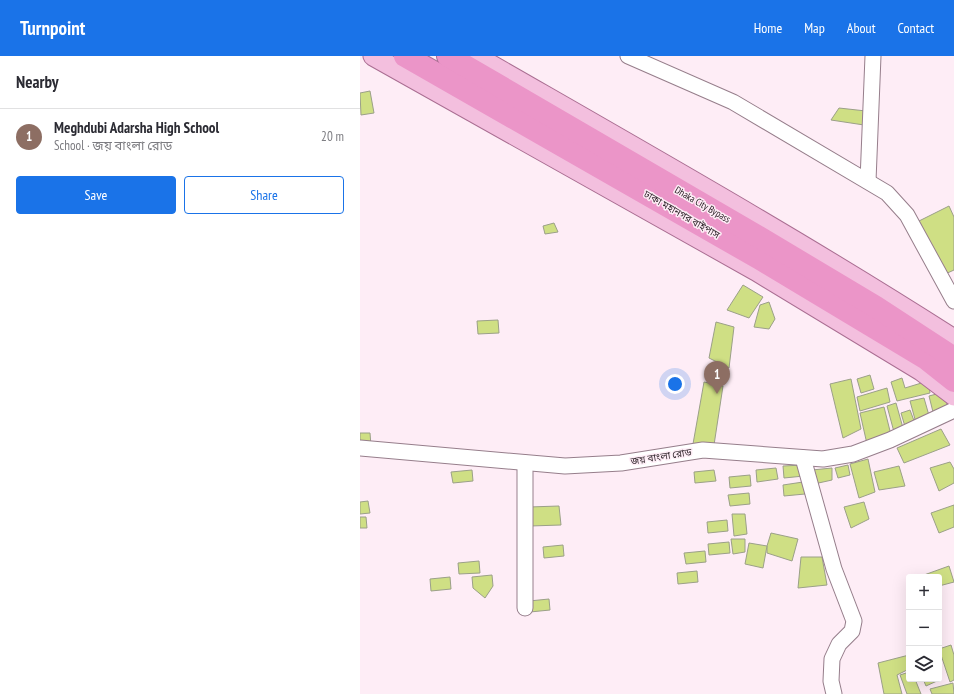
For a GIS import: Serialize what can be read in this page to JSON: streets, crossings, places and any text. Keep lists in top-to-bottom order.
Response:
{
  "streets": {
    "highway": ["Dhaka City Bypass", "ঢাকা মহানগর বাইপাস"],
    "street": ["জয় বাংলা রোড"]
  },
  "page": {
    "header": "Turnpoint",
    "nav": [
      "Home",
      "Map",
      "About",
      "Contact"
    ],
    "heading": "Nearby",
    "list": [
      {
        "mark": "1",
        "name": "Meghdubi Adarsha High School",
        "note": "School · জয় বাংলা রোড",
        "value": "20 m"
      }
    ],
    "buttons": ["Save", "Share"],
    "pins": "1",
    "map_buttons": ["+", "−"]
  }
}
